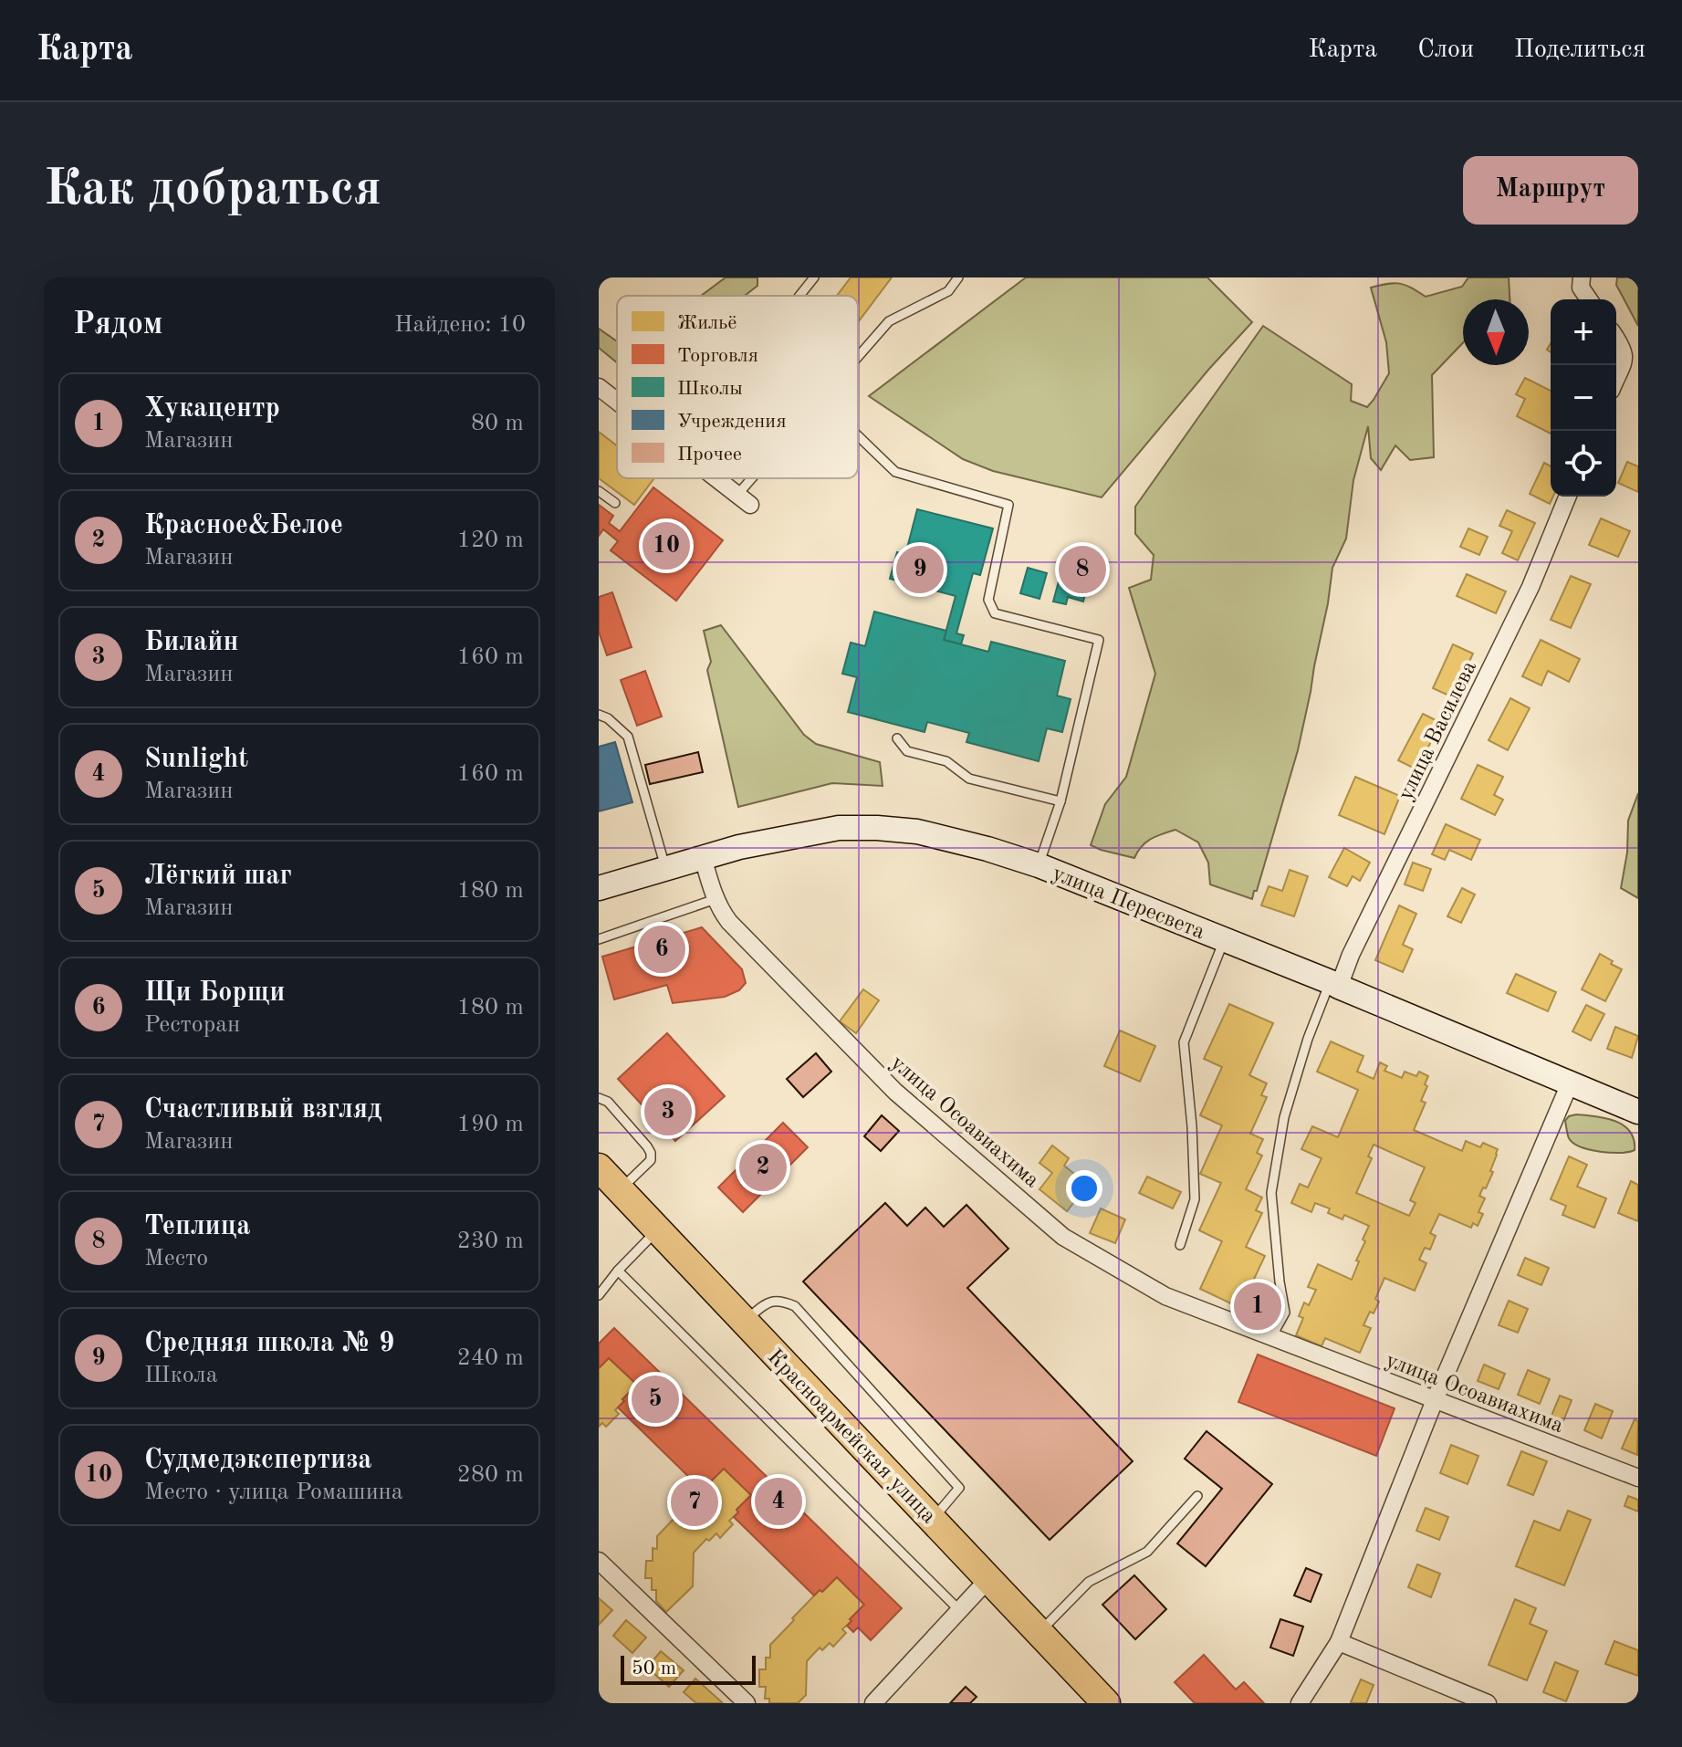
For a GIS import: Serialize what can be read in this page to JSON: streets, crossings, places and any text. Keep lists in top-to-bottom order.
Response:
{
  "streets": {
    "main road": ["улица Пересвета", "Красноармейская улица"],
    "street": ["улица Василева", "улица Осоавиахима"]
  },
  "crossings": [
    ["улица Василева", "улица Пересвета"],
    ["улица Пересвета", "улица Осоавиахима"]
  ],
  "legend": [
    "Жильё",
    "Торговля",
    "Школы",
    "Учреждения",
    "Прочее"
  ],
  "scale_bar": "50 m",
  "north": "bottom",
  "page": {
    "header": "Карта",
    "nav": ["Карта", "Слои", "Поделиться"],
    "buttons": "Маршрут",
    "title": "Как добраться",
    "heading": ["Рядом", "Найдено: 10"],
    "map_buttons": ["+", "−"],
    "list": [
      {
        "mark": "1",
        "name": "Хукацентр",
        "note": "Магазин",
        "value": "80 m"
      },
      {
        "mark": "2",
        "name": "Красное&Белое",
        "note": "Магазин",
        "value": "120 m"
      },
      {
        "mark": "3",
        "name": "Билайн",
        "note": "Магазин",
        "value": "160 m"
      },
      {
        "mark": "4",
        "name": "Sunlight",
        "note": "Магазин",
        "value": "160 m"
      },
      {
        "mark": "5",
        "name": "Лёгкий шаг",
        "note": "Магазин",
        "value": "180 m"
      },
      {
        "mark": "6",
        "name": "Щи Борщи",
        "note": "Ресторан",
        "value": "180 m"
      },
      {
        "mark": "7",
        "name": "Счастливый взгляд",
        "note": "Магазин",
        "value": "190 m"
      },
      {
        "mark": "8",
        "name": "Теплица",
        "note": "Место",
        "value": "230 m"
      },
      {
        "mark": "9",
        "name": "Средняя школа № 9",
        "note": "Школа",
        "value": "240 m"
      },
      {
        "mark": "10",
        "name": "Судмедэкспертиза",
        "note": "Место · улица Ромашина",
        "value": "280 m"
      }
    ],
    "pins": [
      "10",
      "8",
      "9",
      "6",
      "3",
      "2",
      "1",
      "5",
      "4",
      "7"
    ],
    "scale": "50 m"
  }
}
